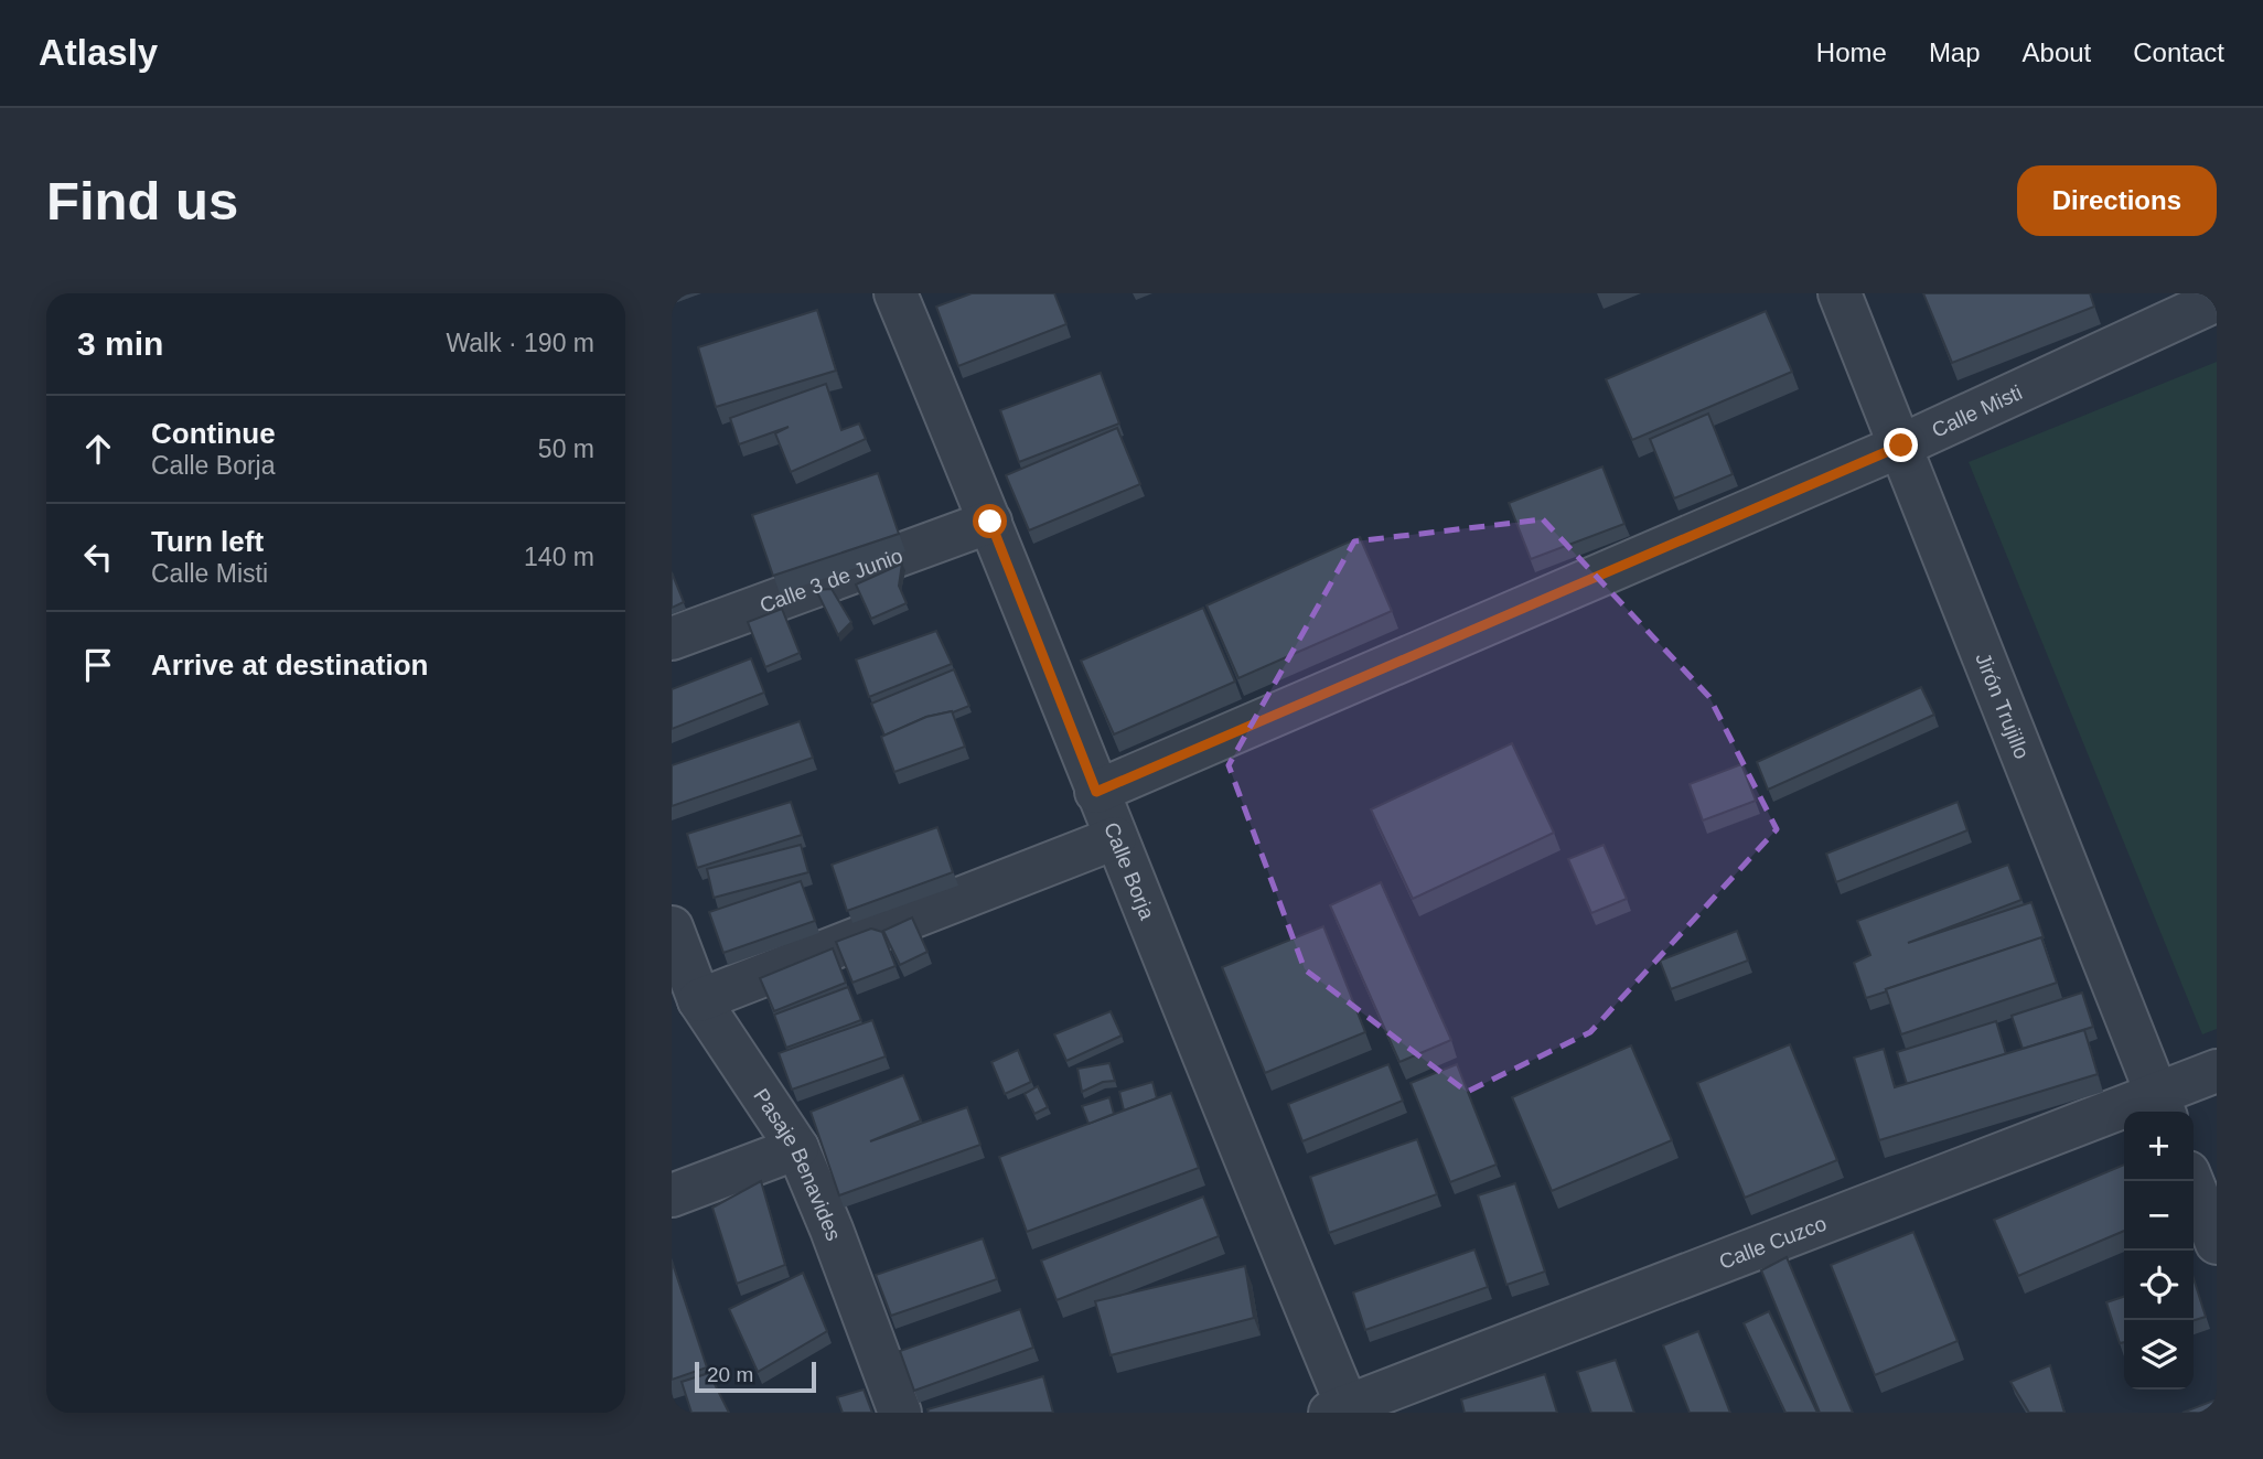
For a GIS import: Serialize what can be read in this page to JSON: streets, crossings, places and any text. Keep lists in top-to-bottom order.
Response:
{
  "streets": {
    "street": [
      "Calle Misti",
      "Calle 3 de Junio",
      "Jirón Trujillo",
      "Calle Borja",
      "Pasaje Benavides",
      "Calle Cuzco"
    ]
  },
  "crossings": [
    ["Calle Misti", "Jirón Trujillo"],
    ["Calle Misti", "Calle Borja"],
    ["Calle 3 de Junio", "Calle Borja"],
    ["Jirón Trujillo", "Calle Cuzco"],
    ["Calle Borja", "Calle Cuzco"]
  ],
  "scale_bar": "20 m",
  "page": {
    "header": "Atlasly",
    "nav": [
      "Home",
      "Map",
      "About",
      "Contact"
    ],
    "buttons": "Directions",
    "title": "Find us",
    "heading": ["3 min", "Walk · 190 m"],
    "list": [
      ["Continue", "Calle Borja", "50 m"],
      ["Turn left", "Calle Misti", "140 m"],
      "Arrive at destination"
    ],
    "map_buttons": ["+", "−"],
    "scale": "20 m"
  }
}
